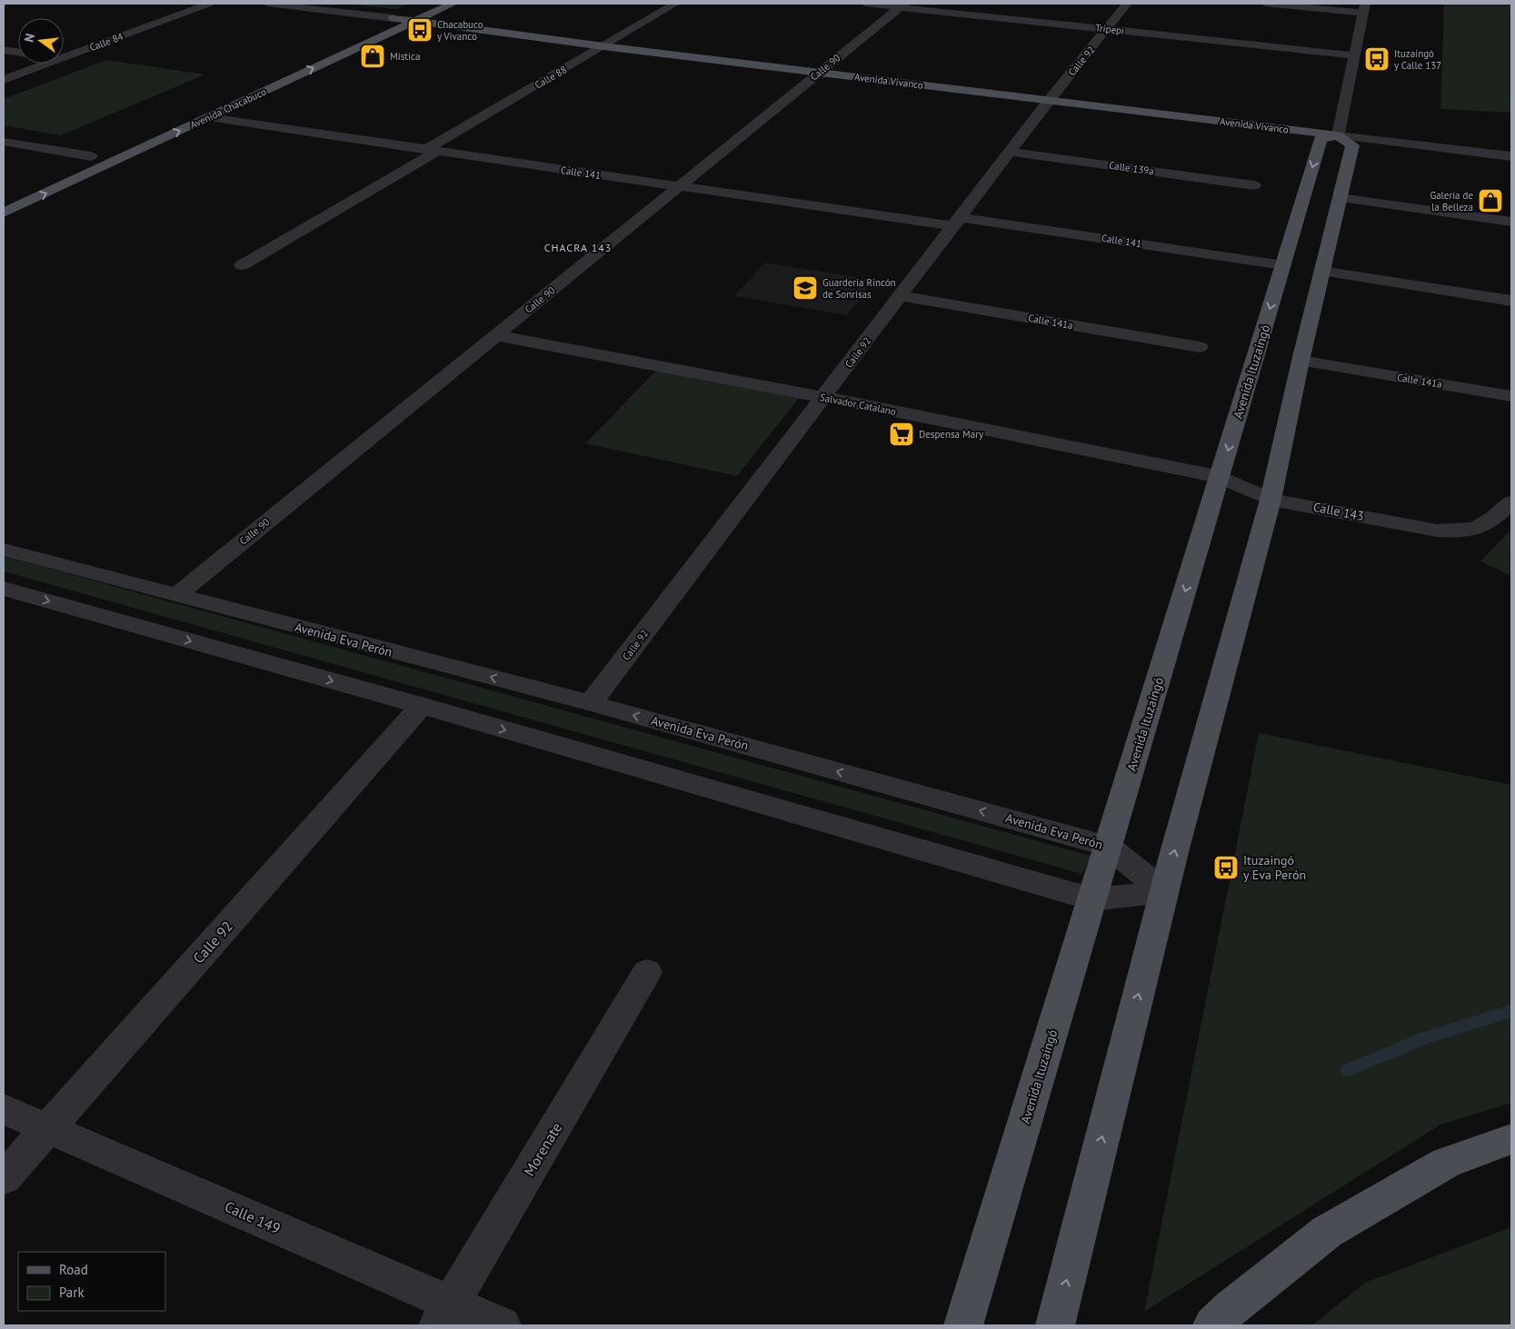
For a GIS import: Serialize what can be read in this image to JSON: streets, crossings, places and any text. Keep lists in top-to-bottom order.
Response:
{
  "streets": {
    "main road": ["Avenida Vivanco", "Avenida Chacabuco", "Avenida Ituzaingó"],
    "street": [
      "Tripepi",
      "Calle 84",
      "Calle 92",
      "Calle 90",
      "Calle 88",
      "Calle 139a",
      "Calle 141",
      "Calle 141a",
      "Salvador Catalano",
      "Calle 143",
      "Avenida Eva Perón",
      "Morenate",
      "Calle 149"
    ]
  },
  "crossings": [
    ["Tripepi", "Calle 92"],
    ["Tripepi", "Calle 90"],
    ["Calle 92", "Avenida Vivanco"],
    ["Calle 92", "Calle 139a"],
    ["Calle 92", "Calle 141"],
    ["Calle 92", "Calle 141a"],
    ["Calle 92", "Salvador Catalano"],
    ["Calle 92", "Avenida Eva Perón"],
    ["Calle 92", "Calle 149"],
    ["Calle 90", "Avenida Vivanco"],
    ["Calle 90", "Calle 141"],
    ["Calle 90", "Salvador Catalano"],
    ["Calle 90", "Avenida Eva Perón"],
    ["Calle 88", "Avenida Vivanco"],
    ["Calle 88", "Calle 141"],
    ["Avenida Vivanco", "Avenida Chacabuco"],
    ["Avenida Vivanco", "Avenida Ituzaingó"],
    ["Avenida Chacabuco", "Calle 141"],
    ["Calle 141", "Avenida Ituzaingó"],
    ["Avenida Ituzaingó", "Salvador Catalano"],
    ["Avenida Ituzaingó", "Calle 143"],
    ["Avenida Ituzaingó", "Avenida Eva Perón"],
    ["Salvador Catalano", "Calle 143"],
    ["Morenate", "Calle 149"]
  ],
  "districts": ["CHACRA 143"],
  "places": {
    "bus stop": ["Chacabuco y Vivanco", "Ituzaingó y Calle 137", "Ituzaingó y Eva Perón"],
    "shop": ["Mística", "Galería de la Belleza"],
    "school or university": ["Guardería Rincón de Sonrisas"],
    "supermarket": ["Despensa Mary"]
  },
  "legend": ["Road", "Park"],
  "north": "left"
}
